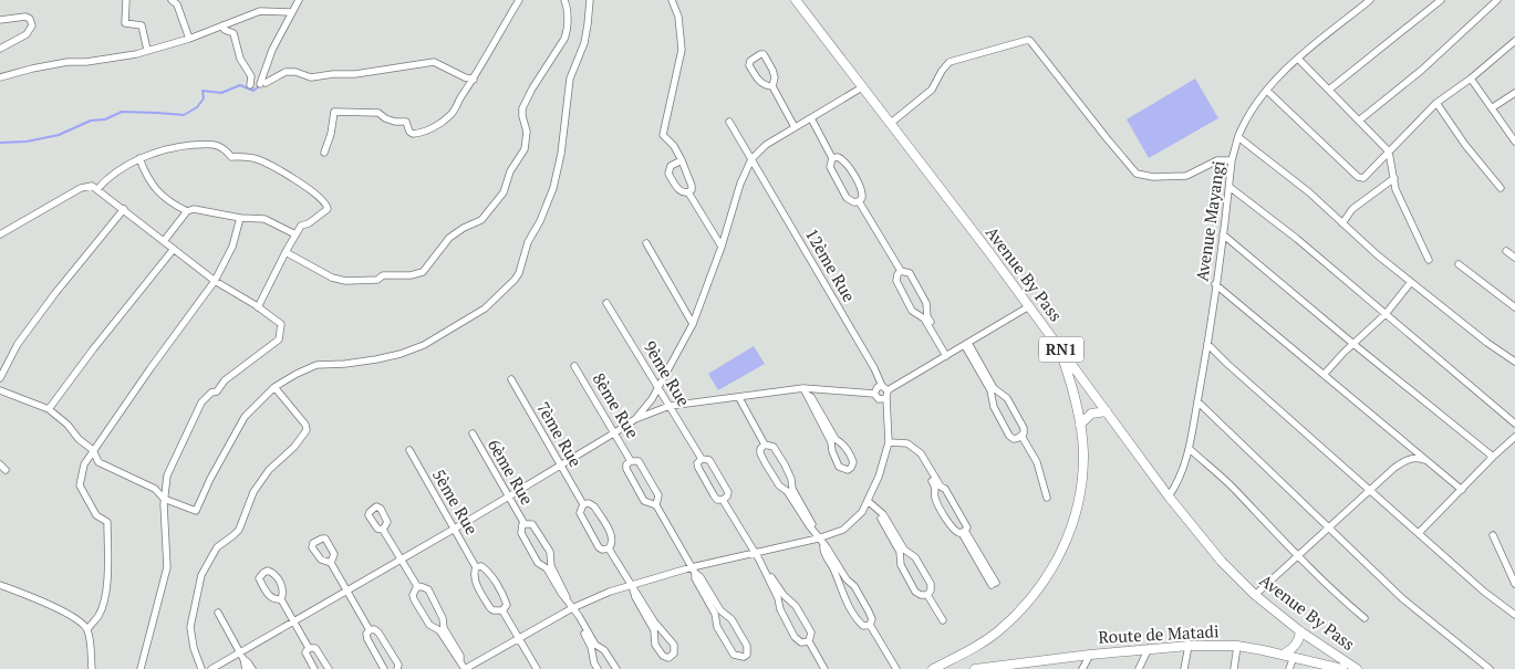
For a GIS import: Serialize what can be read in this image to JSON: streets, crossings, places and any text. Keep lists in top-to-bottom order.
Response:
{
  "streets": {
    "highway": ["Avenue By Pass", "RN1", "Route de Matadi"],
    "street": [
      "Avenue Mayangi",
      "12ème Rue",
      "9ème Rue",
      "8ème Rue",
      "7ème Rue",
      "6ème Rue",
      "5ème Rue"
    ]
  },
  "crossings": [
    ["Avenue Mayangi", "Avenue By Pass"]
  ]
}
